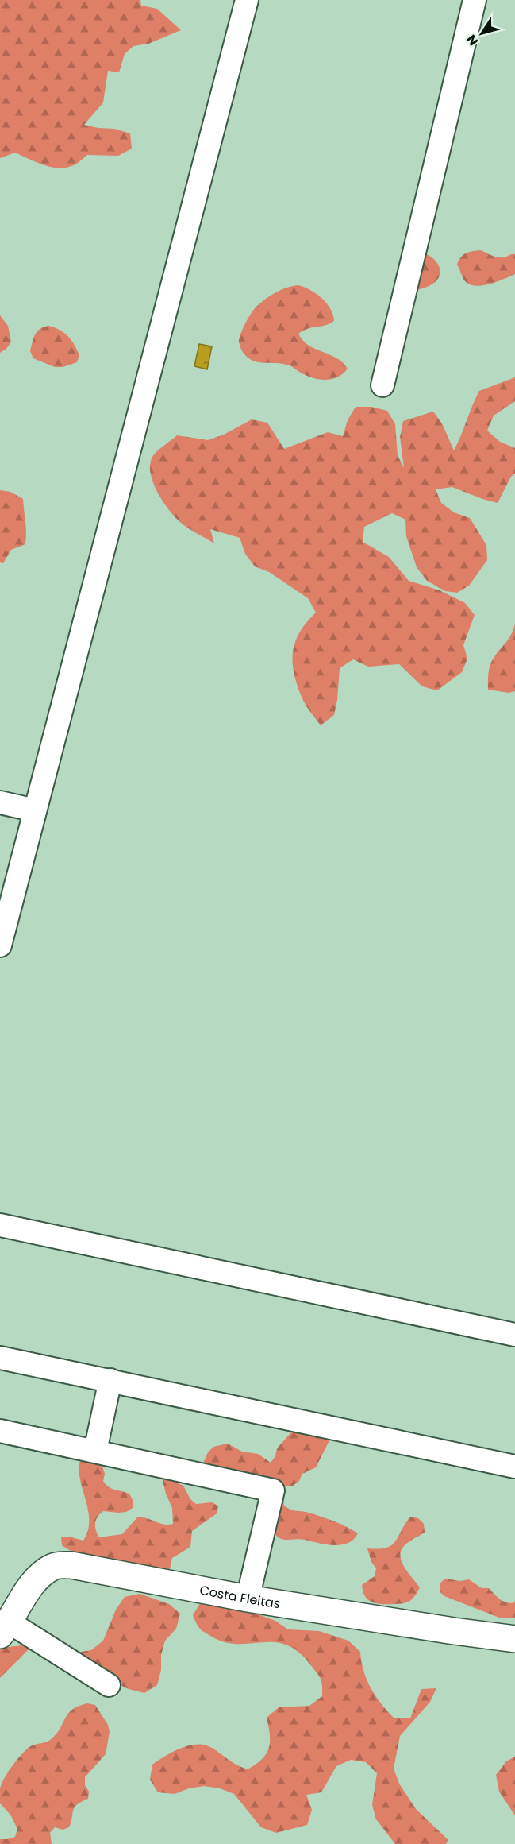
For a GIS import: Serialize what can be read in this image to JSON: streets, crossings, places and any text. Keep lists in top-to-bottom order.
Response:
{
  "streets": {
    "main road": ["Costa Fleitas"]
  },
  "north": "bottom left"
}
